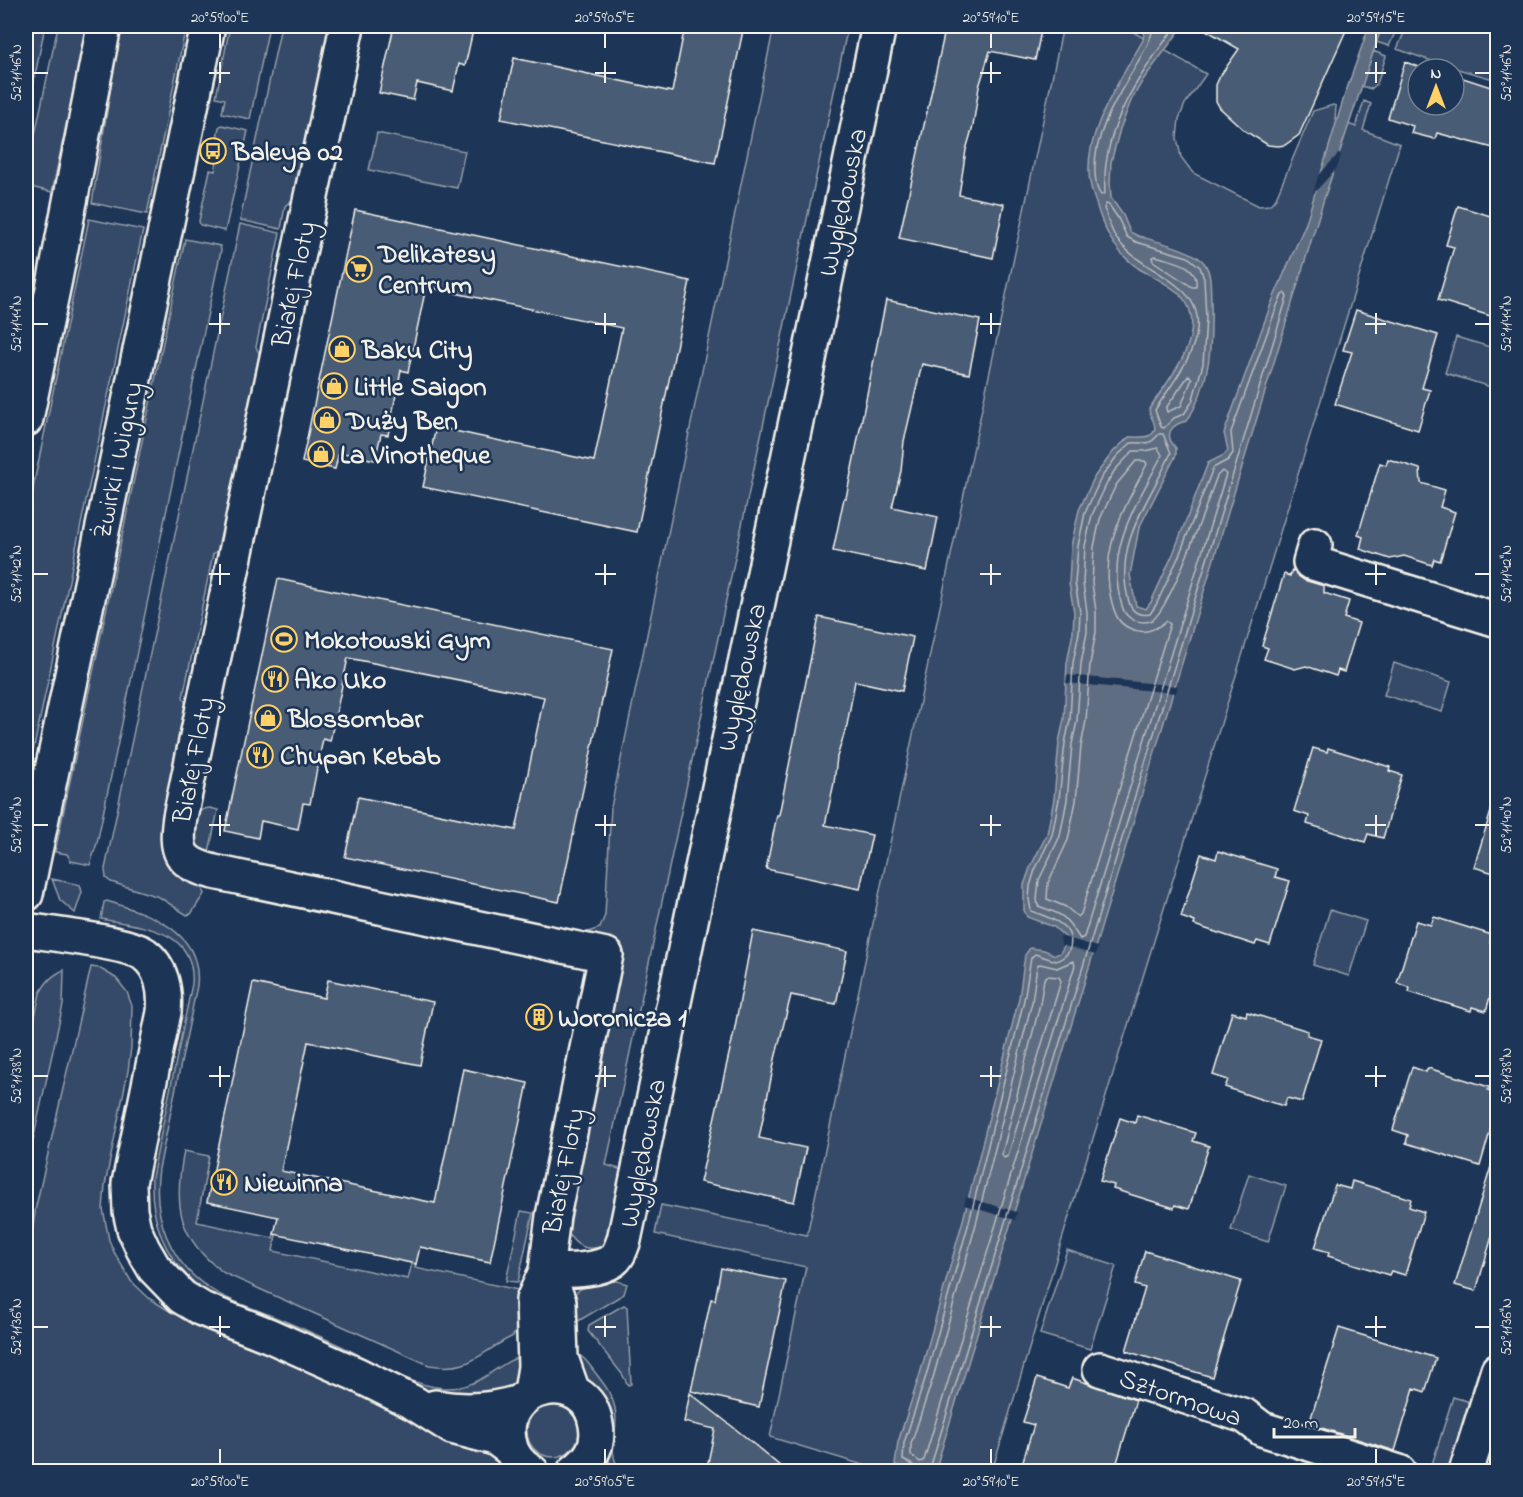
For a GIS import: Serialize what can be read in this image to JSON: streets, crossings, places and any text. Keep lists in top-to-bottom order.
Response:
{
  "streets": {
    "street": [
      "Wyględowska",
      "Białej Floty",
      "Żwirki i Wigury",
      "Sztormowa"
    ]
  },
  "crossings": [
    ["Wyględowska", "Białej Floty"]
  ],
  "places": {
    "bus stop": ["Baleya 02"],
    "supermarket": ["Delikatesy Centrum"],
    "shop": [
      "Baku City",
      "Little Saigon",
      "Duży Ben",
      "La Vinotheque",
      "Blossombar"
    ],
    "sports": ["Mokotowski Gym"],
    "restaurant": ["Ako Uko", "Chupan Kebab", "Niewinna"],
    "building": ["Woronicza 1"]
  },
  "scale_bar": "20 m",
  "north": "top",
  "coordinates": [
    "20°59'00\"E",
    "20°59'05\"E",
    "20°59'10\"E",
    "20°59'15\"E",
    "52°11'46\"N",
    "52°11'44\"N",
    "52°11'42\"N",
    "52°11'40\"N",
    "52°11'38\"N",
    "52°11'36\"N"
  ]
}
